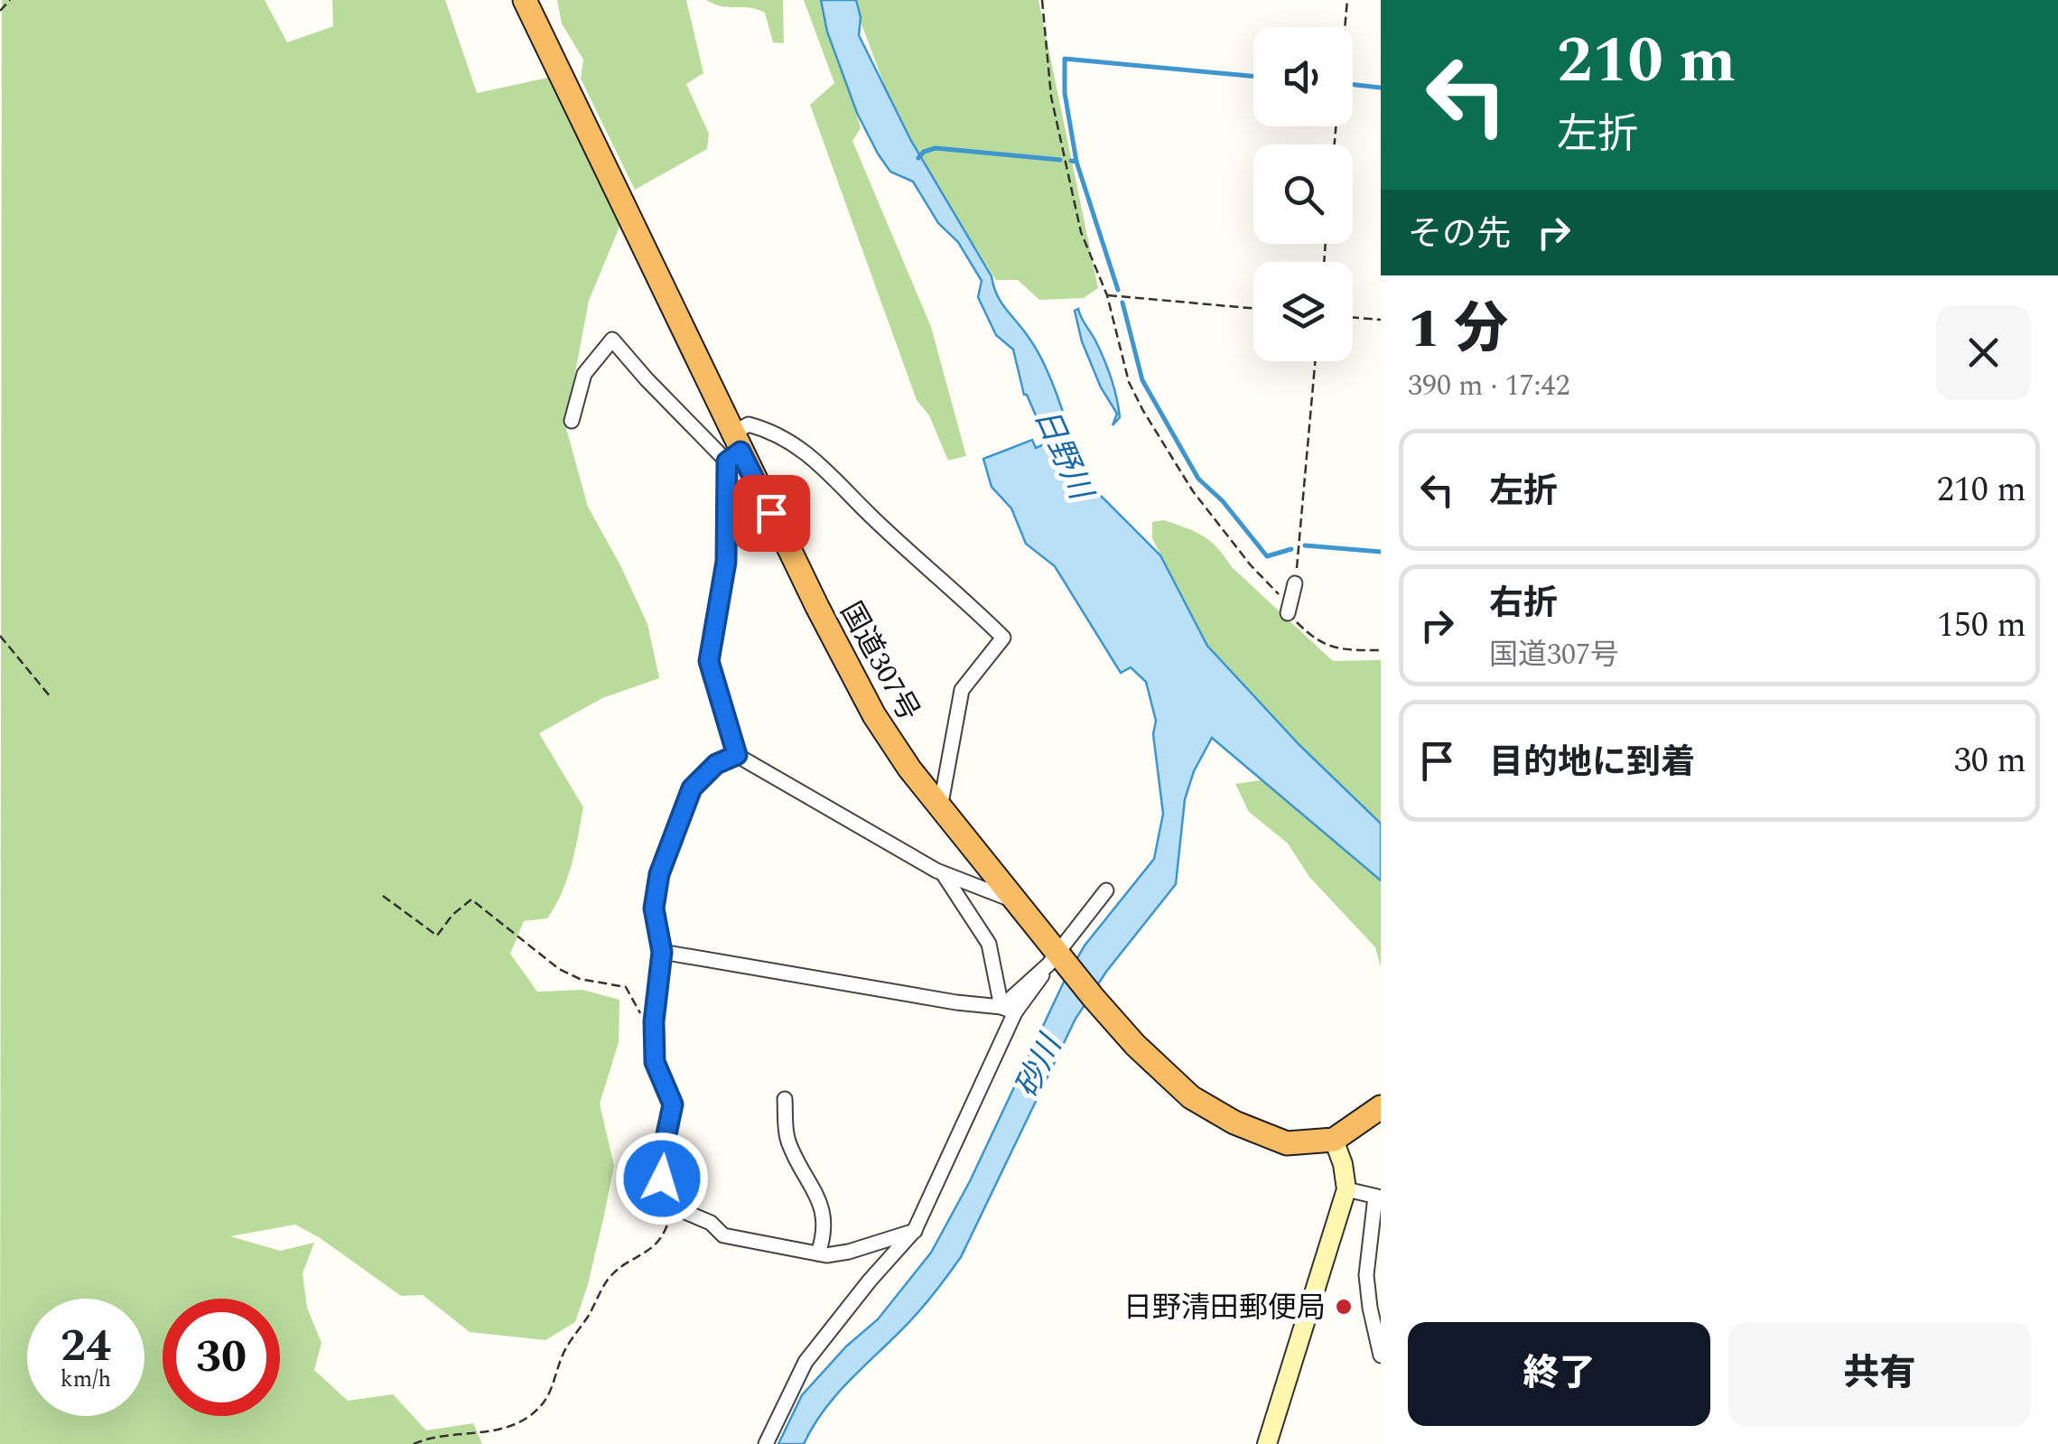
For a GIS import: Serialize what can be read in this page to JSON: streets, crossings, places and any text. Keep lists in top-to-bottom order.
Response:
{
  "streets": {
    "highway": ["国道307号"]
  },
  "water": ["日野川", "砂川"],
  "places": ["日野清田郵便局"],
  "page": {
    "turn": ["210 m", "左折"],
    "then": "その先",
    "heading": ["1 分", "390 m · 17:42"],
    "list": [
      {
        "name": "左折",
        "value": "210 m"
      },
      {
        "name": "右折",
        "note": "国道307号",
        "value": "150 m"
      },
      {
        "name": "目的地に到着",
        "value": "30 m"
      }
    ],
    "speed": "24 km/h",
    "limit": "30",
    "buttons": ["終了", "共有"]
  }
}
